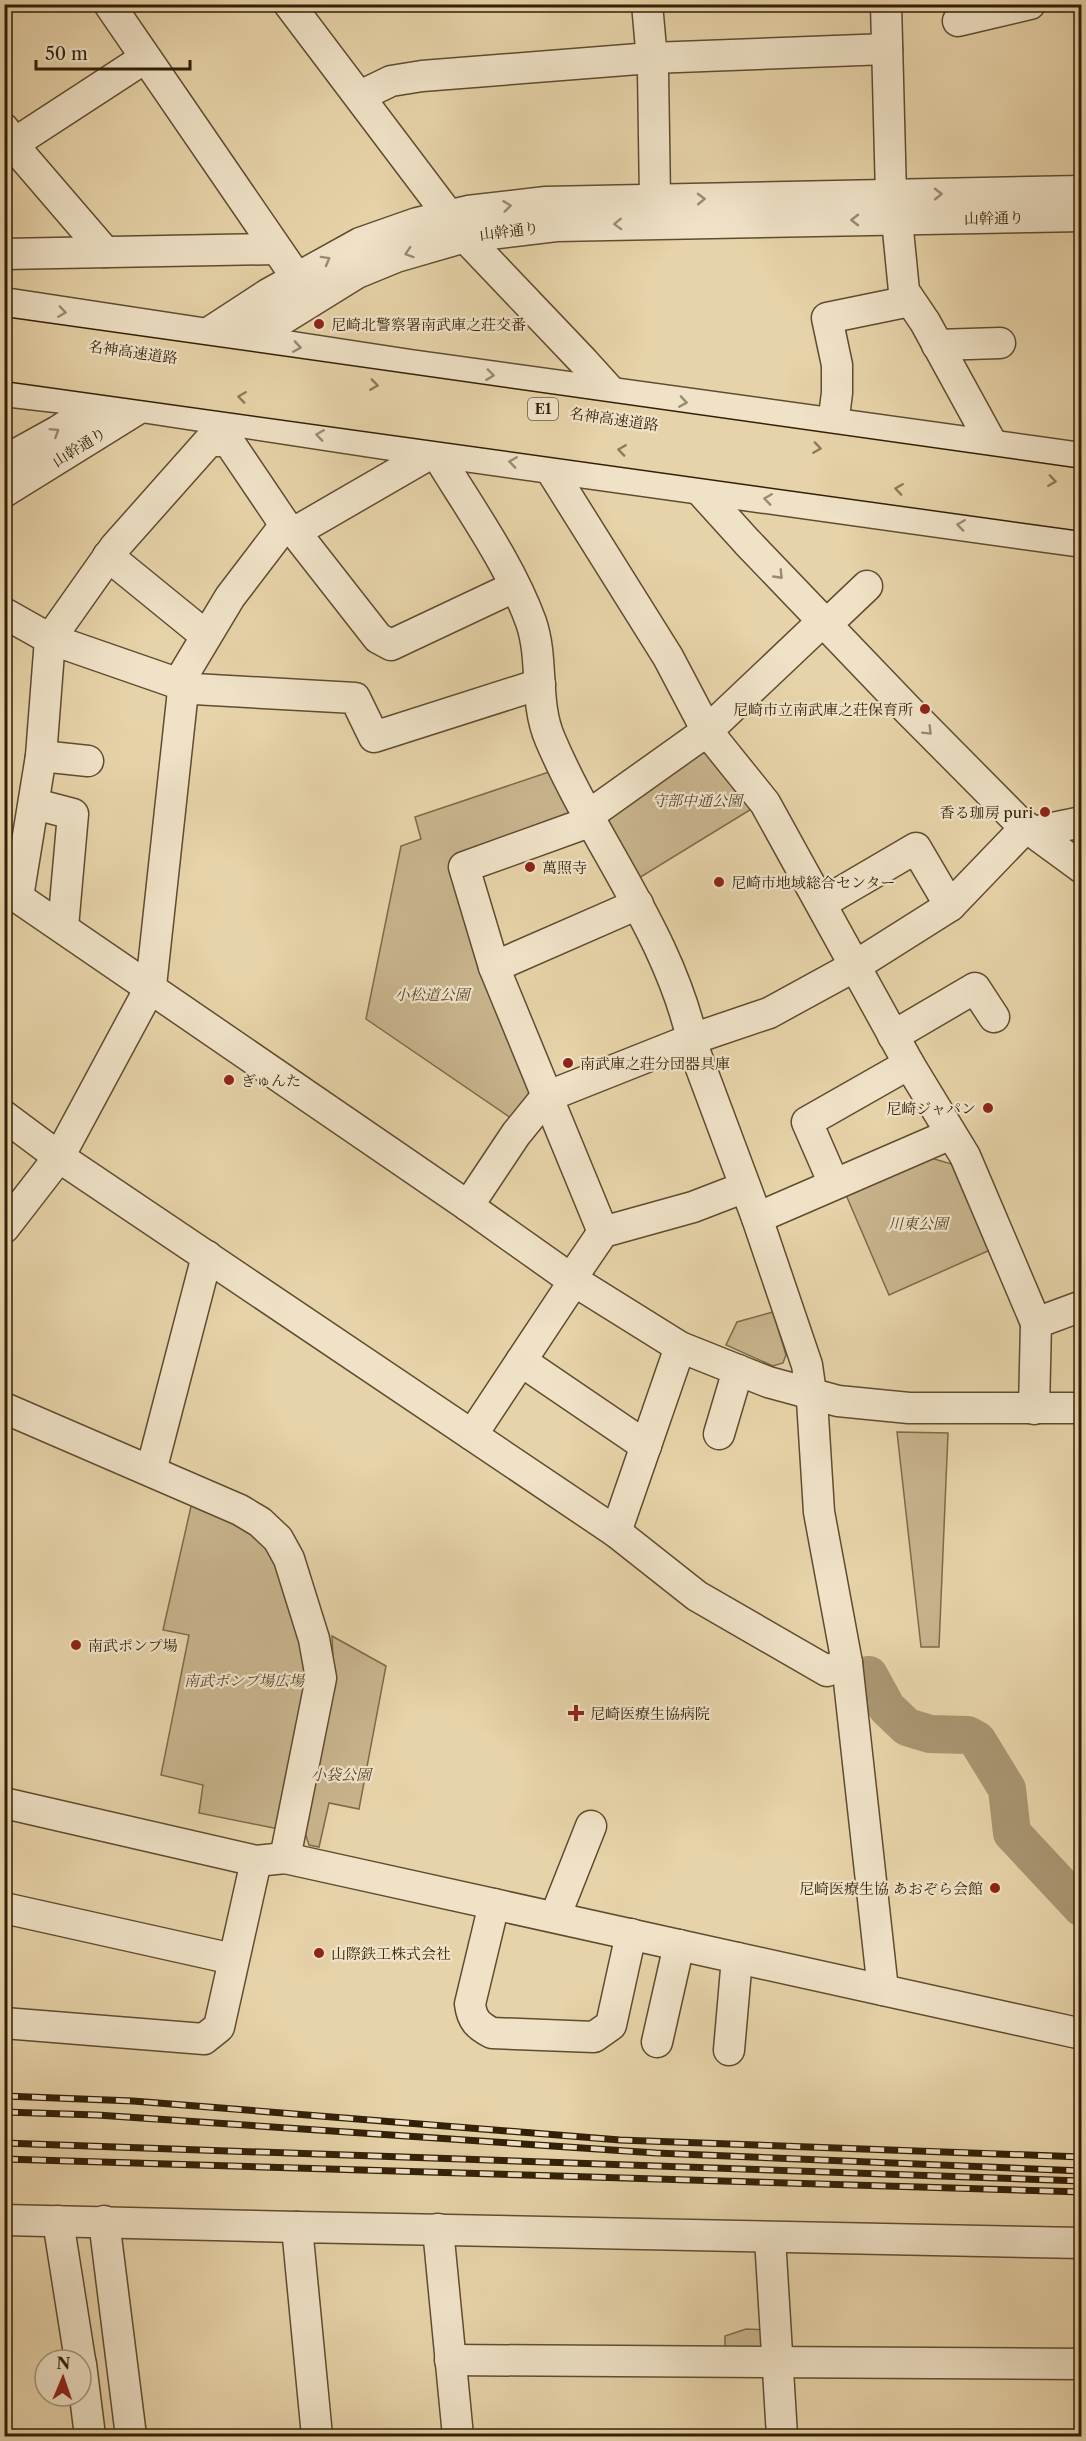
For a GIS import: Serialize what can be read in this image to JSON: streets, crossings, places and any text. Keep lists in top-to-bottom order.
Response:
{
  "streets": {
    "highway": ["名神高速道路", "E1"],
    "street": ["山幹通り"]
  },
  "parks": [
    "守部中通公園",
    "小松道公園",
    "川東公園",
    "南武ポンプ場広場",
    "小袋公園"
  ],
  "places": {
    "other": [
      "尼崎北警察署南武庫之荘交番",
      "尼崎市立南武庫之荘保育所",
      "香る珈房 puri",
      "萬照寺",
      "尼崎市地域総合センター",
      "南武庫之荘分団器具庫",
      "ぎゅんた",
      "尼崎ジャパン",
      "南武ポンプ場",
      "尼崎医療生協 あおぞら会館",
      "山際鉄工株式会社"
    ],
    "health": ["尼崎医療生協病院"]
  },
  "scale_bar": "50 m",
  "north": "top"
}
